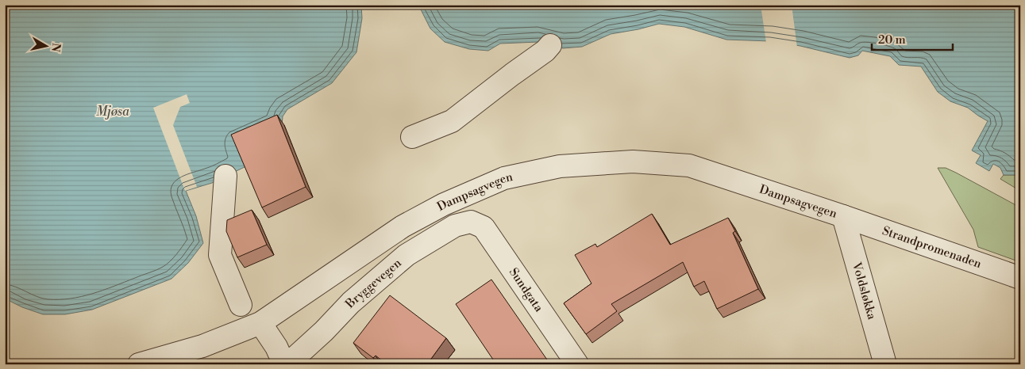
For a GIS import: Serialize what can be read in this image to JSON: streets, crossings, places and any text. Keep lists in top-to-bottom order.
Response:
{
  "streets": {
    "street": [
      "Dampsagvegen",
      "Strandpromenaden",
      "Bryggevegen",
      "Sundgata",
      "Voldsløkka"
    ]
  },
  "crossings": [
    ["Dampsagvegen", "Strandpromenaden"],
    ["Dampsagvegen", "Voldsløkka"],
    ["Strandpromenaden", "Voldsløkka"],
    ["Bryggevegen", "Sundgata"]
  ],
  "water": ["Mjøsa"],
  "scale_bar": "20 m",
  "north": "right"
}
